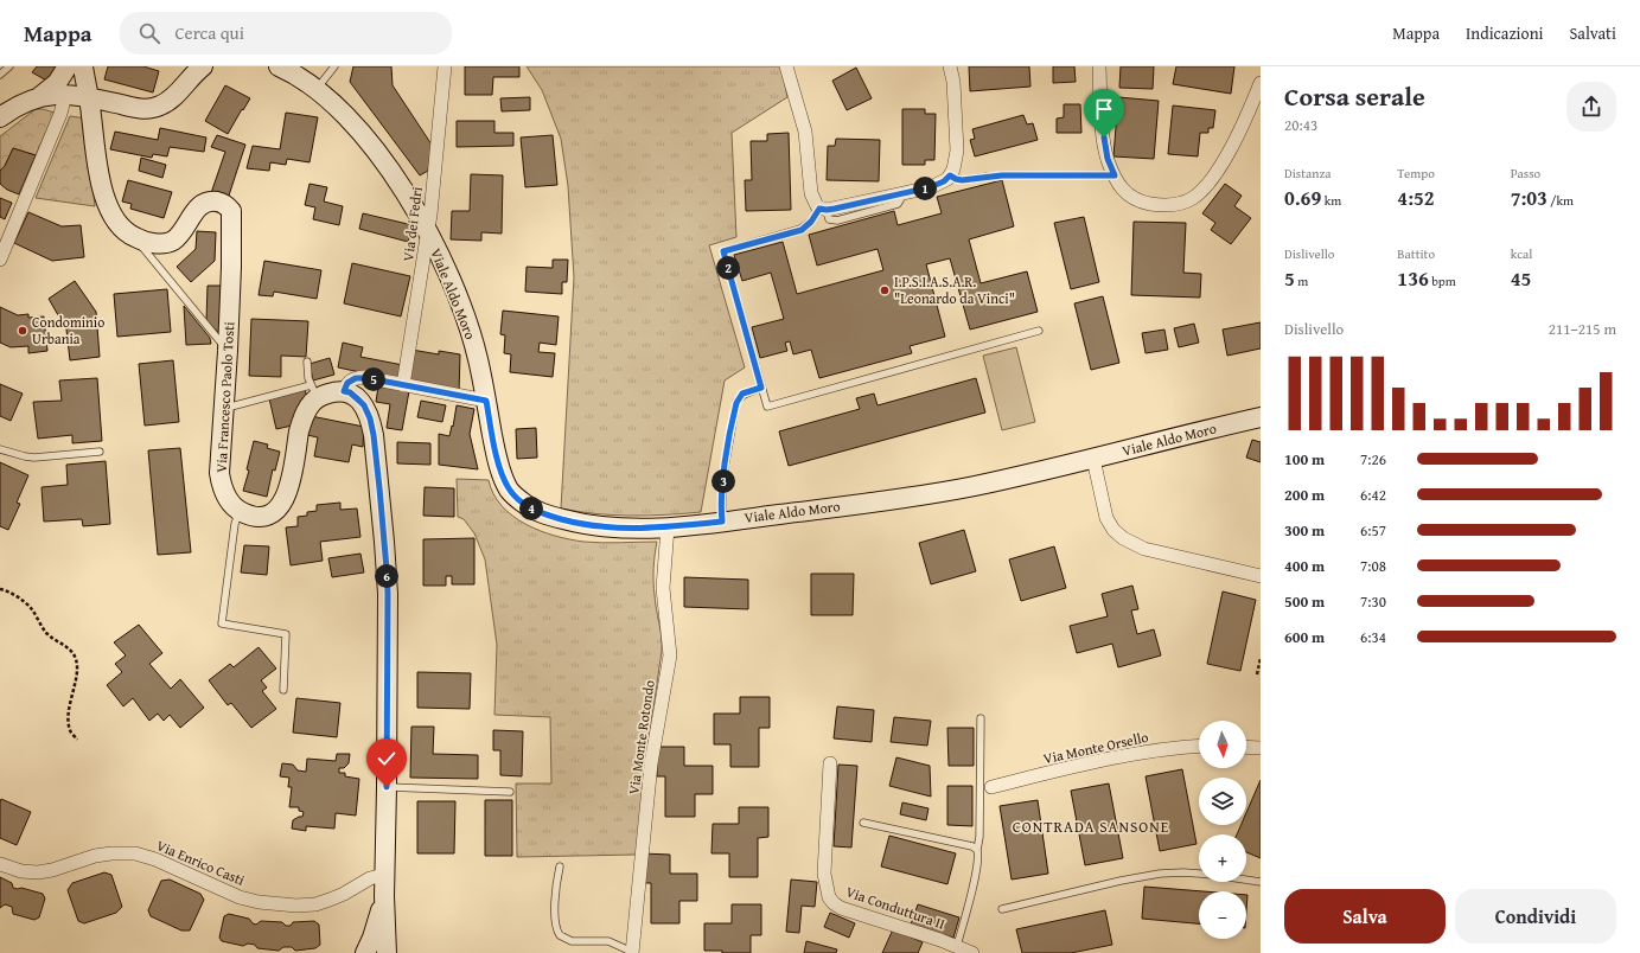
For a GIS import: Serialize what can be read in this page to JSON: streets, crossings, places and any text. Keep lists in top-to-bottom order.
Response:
{
  "streets": {
    "street": [
      "Via dei Fedri",
      "Viale Aldo Moro",
      "Via Francesco Paolo Tosti",
      "Via Monte Rotondo",
      "Via Monte Orsello",
      "Via Enrico Casti",
      "Via Conduttura II"
    ]
  },
  "crossings": [
    ["Via dei Fedri", "Viale Aldo Moro"],
    ["Viale Aldo Moro", "Via Monte Rotondo"]
  ],
  "districts": ["CONTRADA SANSONE"],
  "places": ["I.P.S.I.A.S.A.R. \"Leonardo da Vinci\"", "Condominio Urbania"],
  "north": "bottom",
  "page": {
    "header": "Mappa",
    "search": "Cerca qui",
    "nav": ["Mappa", "Indicazioni", "Salvati"],
    "heading": ["Corsa serale", "20:43"],
    "stats": [
      ["Distanza", "0.69 km"],
      ["Tempo", "4:52"],
      ["Passo", "7:03 /km"],
      ["Dislivello", "5 m"],
      ["Battito", "136 bpm"],
      ["kcal", "45"]
    ],
    "pins": [
      "1",
      "2",
      "5",
      "3",
      "4",
      "6"
    ],
    "chart": ["Dislivello", "211–215 m"],
    "list": [
      {
        "name": "100 m",
        "note": "7:26"
      },
      {
        "name": "200 m",
        "note": "6:42"
      },
      {
        "name": "300 m",
        "note": "6:57"
      },
      {
        "name": "400 m",
        "note": "7:08"
      },
      {
        "name": "500 m",
        "note": "7:30"
      },
      {
        "name": "600 m",
        "note": "6:34"
      }
    ],
    "map_buttons": ["+", "−"],
    "buttons": ["Salva", "Condividi"]
  }
}
